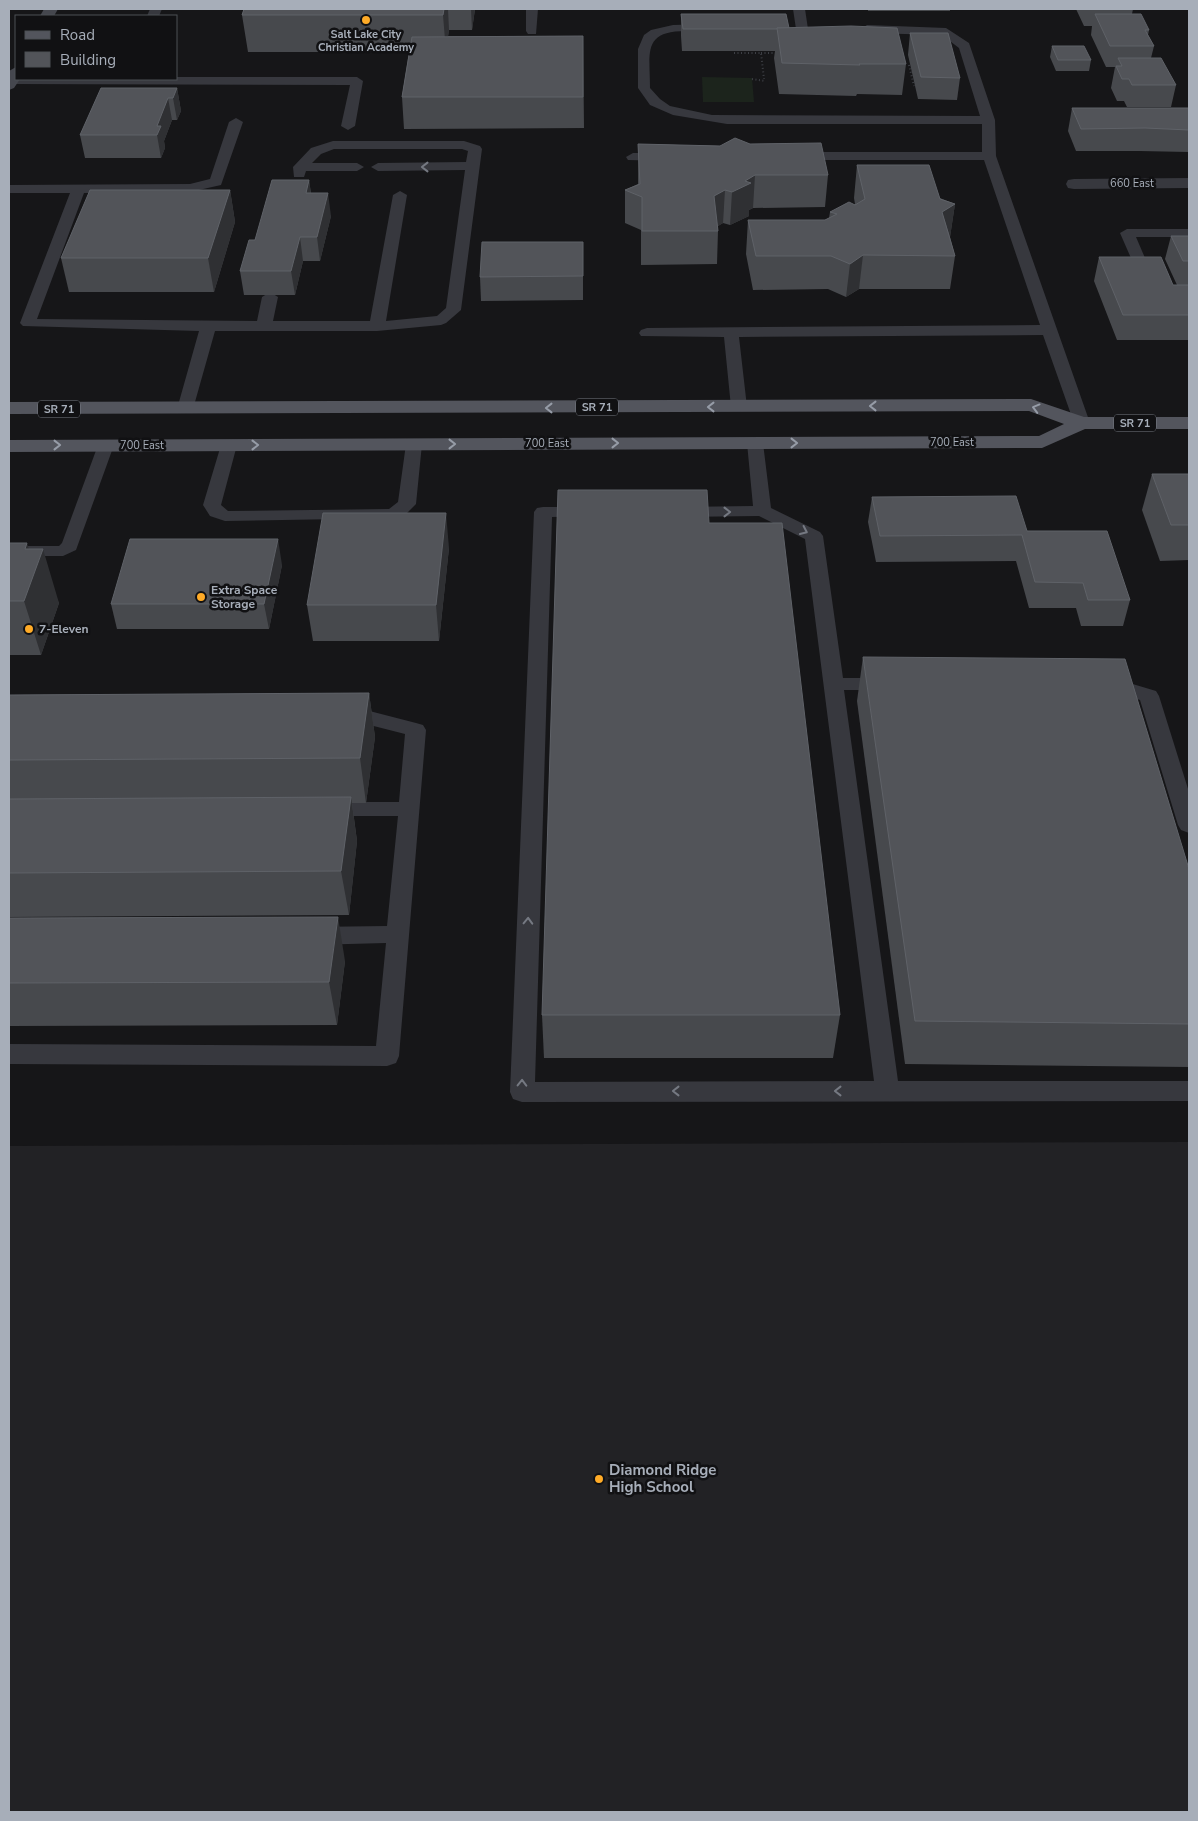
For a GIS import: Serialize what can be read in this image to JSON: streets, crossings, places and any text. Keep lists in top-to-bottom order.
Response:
{
  "streets": {
    "main road": ["SR 71", "700 East"],
    "street": ["660 East"]
  },
  "places": [
    "Salt Lake City Christian Academy",
    "Extra Space Storage",
    "7-Eleven",
    "Diamond Ridge High School"
  ],
  "legend": ["Road", "Building"]
}
